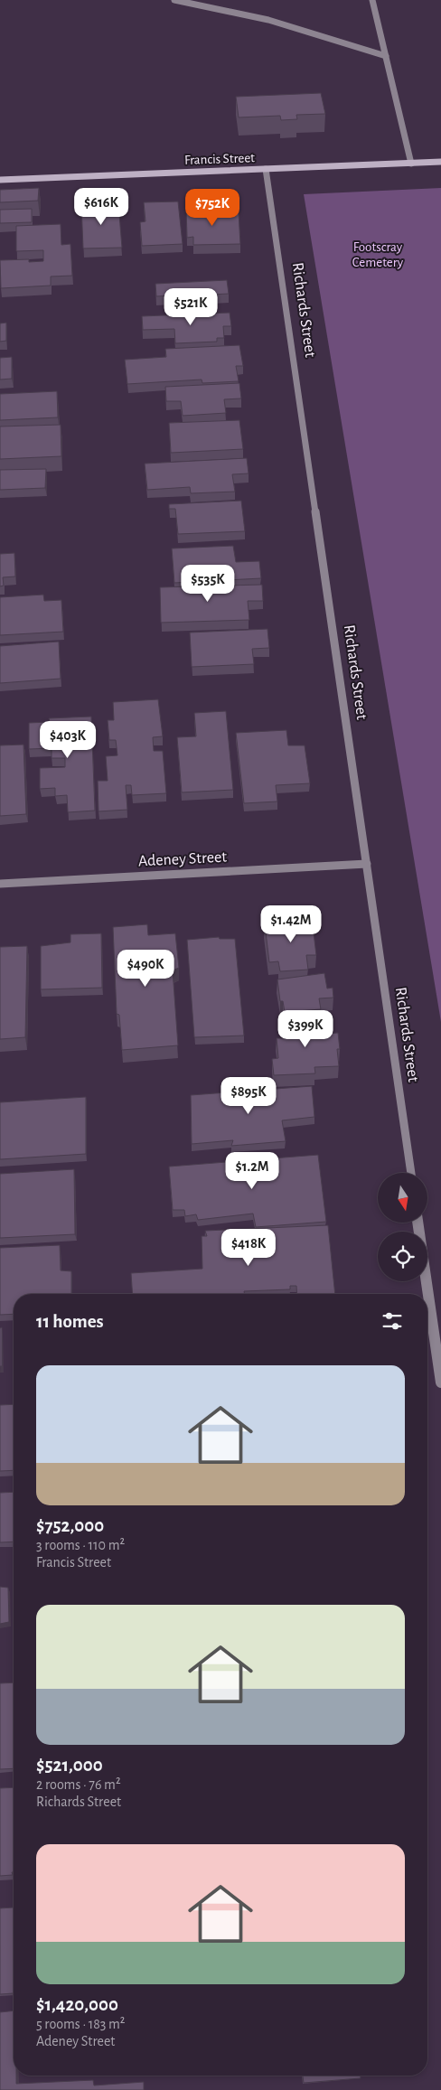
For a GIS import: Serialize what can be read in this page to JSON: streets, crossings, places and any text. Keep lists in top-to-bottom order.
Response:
{
  "streets": {
    "main road": ["Francis Street"],
    "street": ["Richards Street", "Adeney Street"]
  },
  "crossings": [
    ["Francis Street", "Richards Street"],
    ["Richards Street", "Adeney Street"]
  ],
  "parks": ["Footscray Cemetery"],
  "north": "bottom",
  "page": {
    "price": [
      "$616K",
      "$752K",
      "$521K",
      "$535K",
      "$403K",
      "$1.42M",
      "$490K",
      "$399K",
      "$895K",
      "$1.2M",
      "$418K"
    ],
    "heading": "11 homes",
    "list": [
      {
        "name": "$752,000",
        "note": "3 rooms · 110 m² · Francis Street"
      },
      {
        "name": "$521,000",
        "note": "2 rooms · 76 m² · Richards Street"
      },
      {
        "name": "$1,420,000",
        "note": "5 rooms · 183 m² · Adeney Street"
      }
    ]
  }
}
